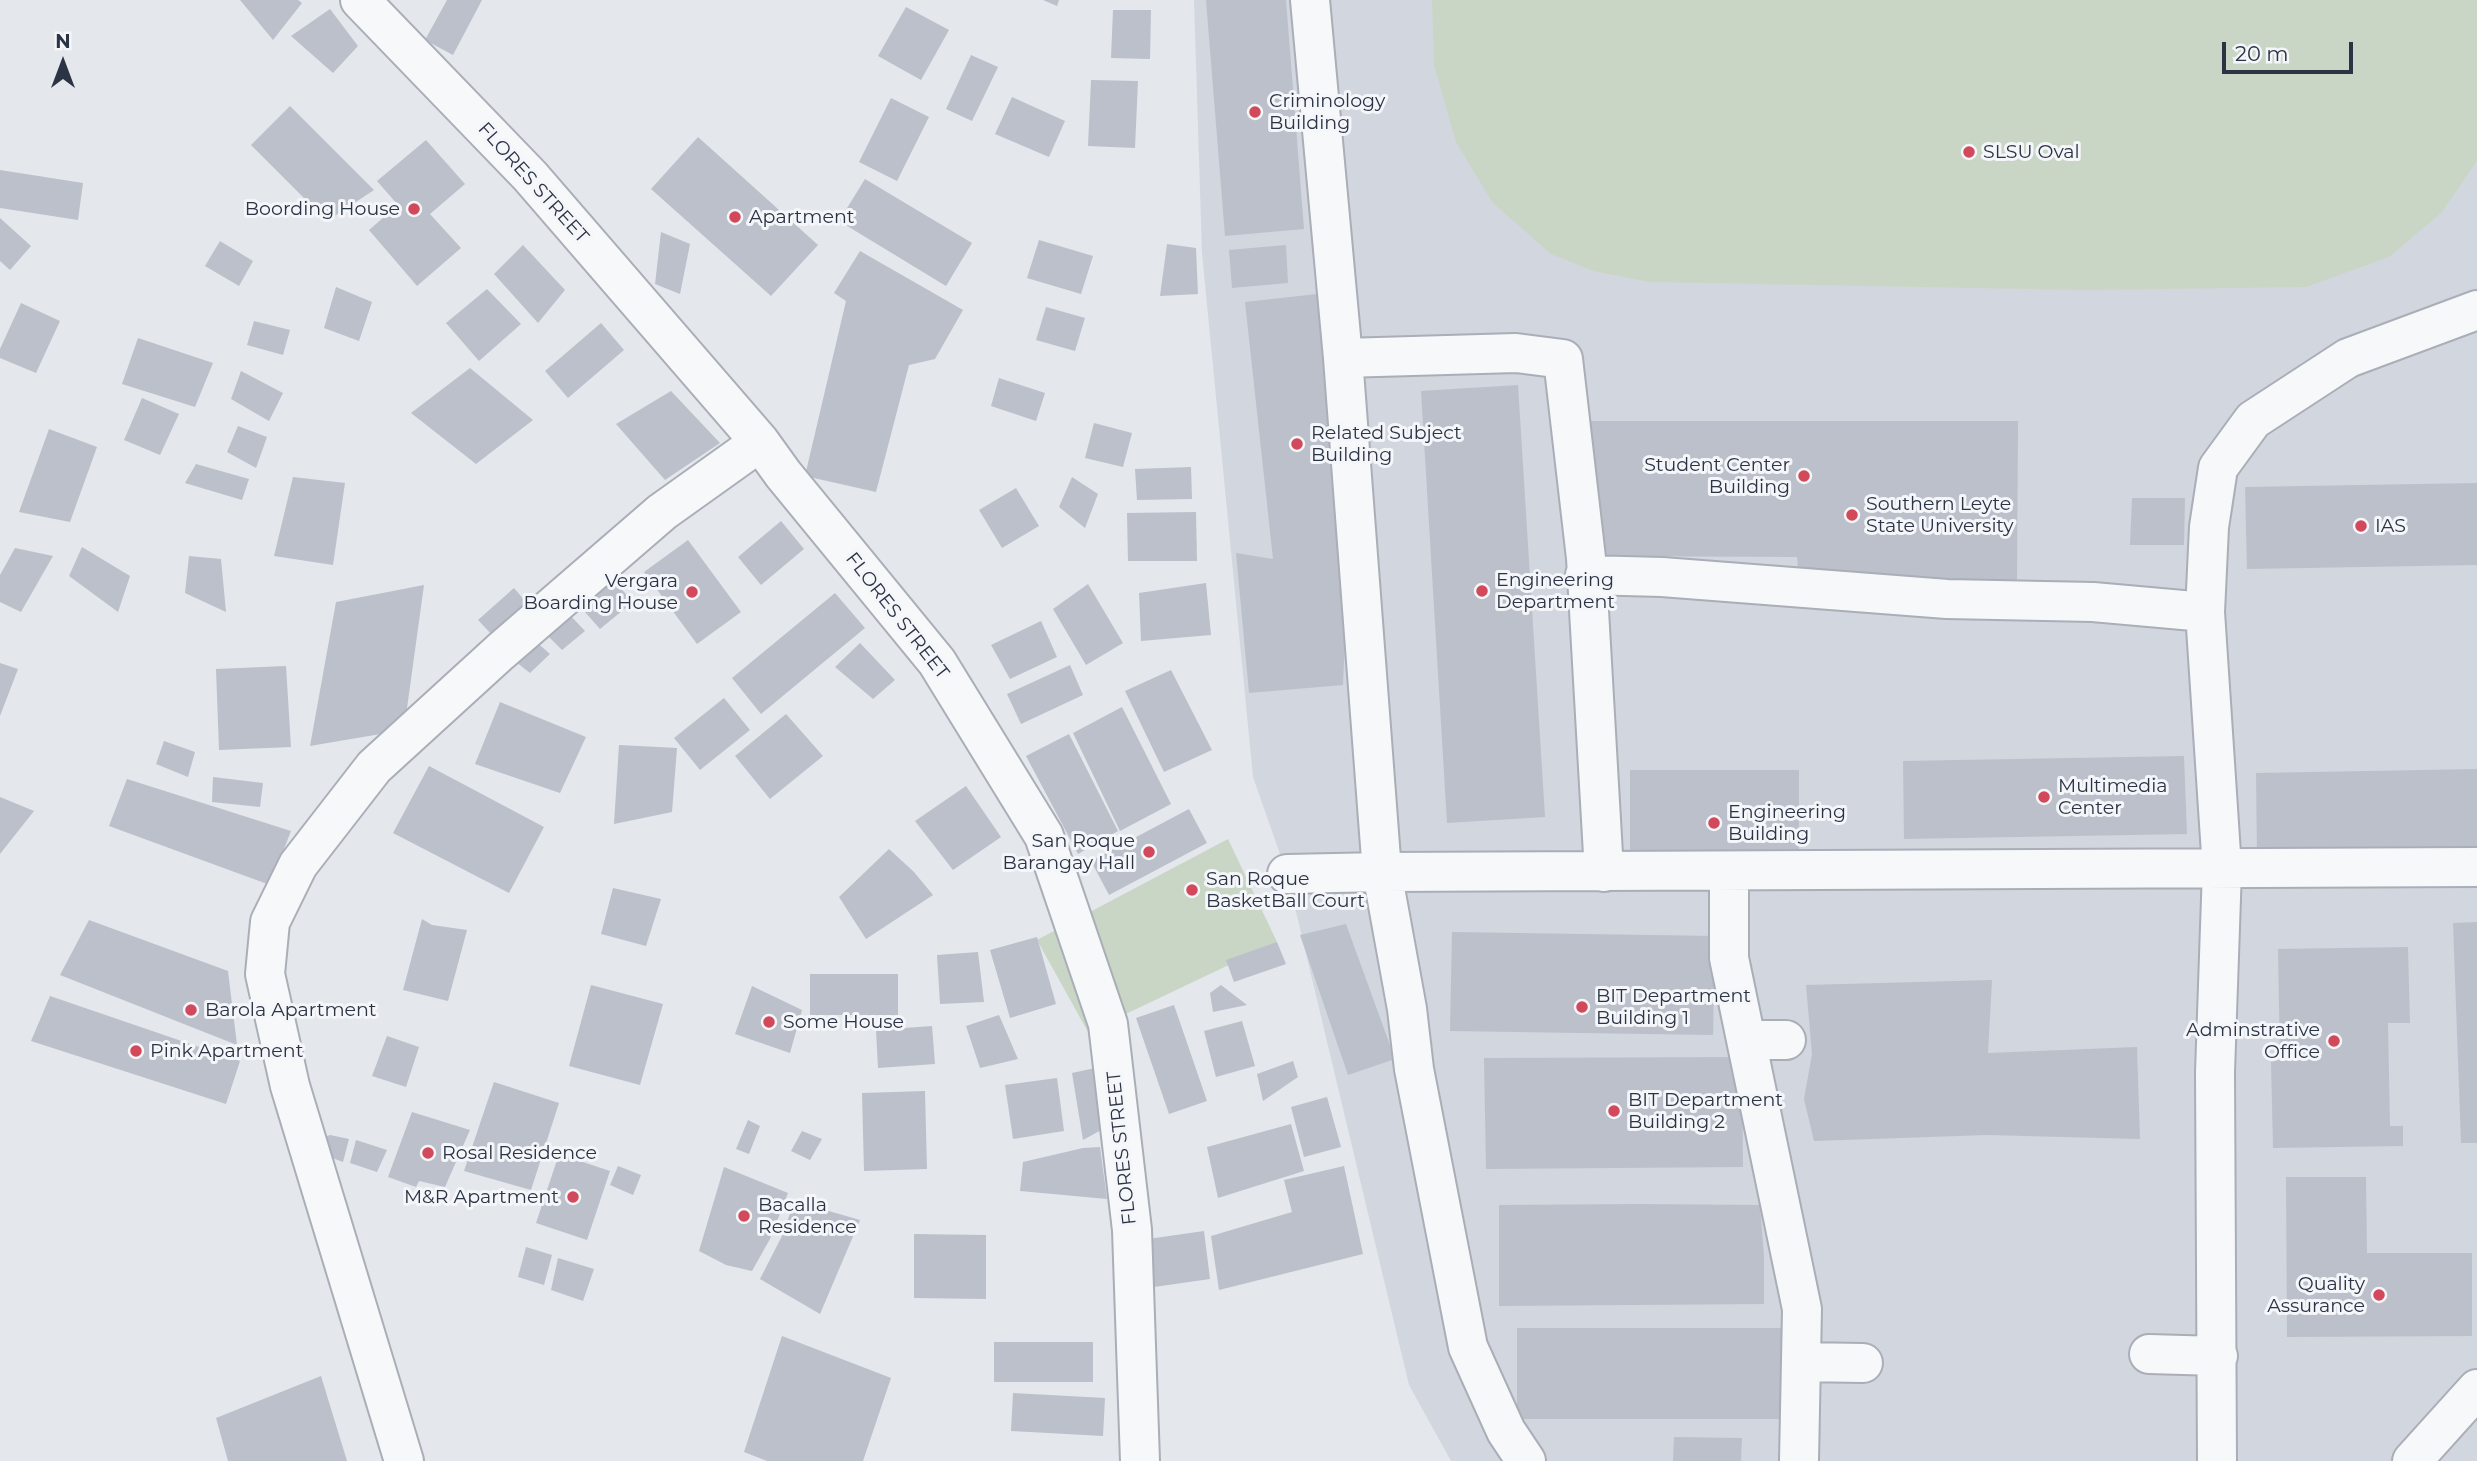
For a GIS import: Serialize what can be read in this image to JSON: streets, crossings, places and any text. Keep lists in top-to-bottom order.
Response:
{
  "streets": {
    "street": ["FLORES STREET"]
  },
  "places": [
    "Criminology Building",
    "SLSU Oval",
    "Boording House",
    "Apartment",
    "Related Subject Building",
    "Student Center Building",
    "Southern Leyte State University",
    "IAS",
    "Engineering Department",
    "Vergara Boarding House",
    "Multimedia Center",
    "Engineering Building",
    "San Roque Barangay Hall",
    "San Roque BasketBall Court",
    "BIT Department Building 1",
    "Barola Apartment",
    "Some House",
    "Adminstrative Office",
    "Pink Apartment",
    "BIT Department Building 2",
    "Rosal Residence",
    "M&R Apartment",
    "Bacalla Residence",
    "Quality Assurance"
  ],
  "scale_bar": "20 m",
  "north": "top"
}
